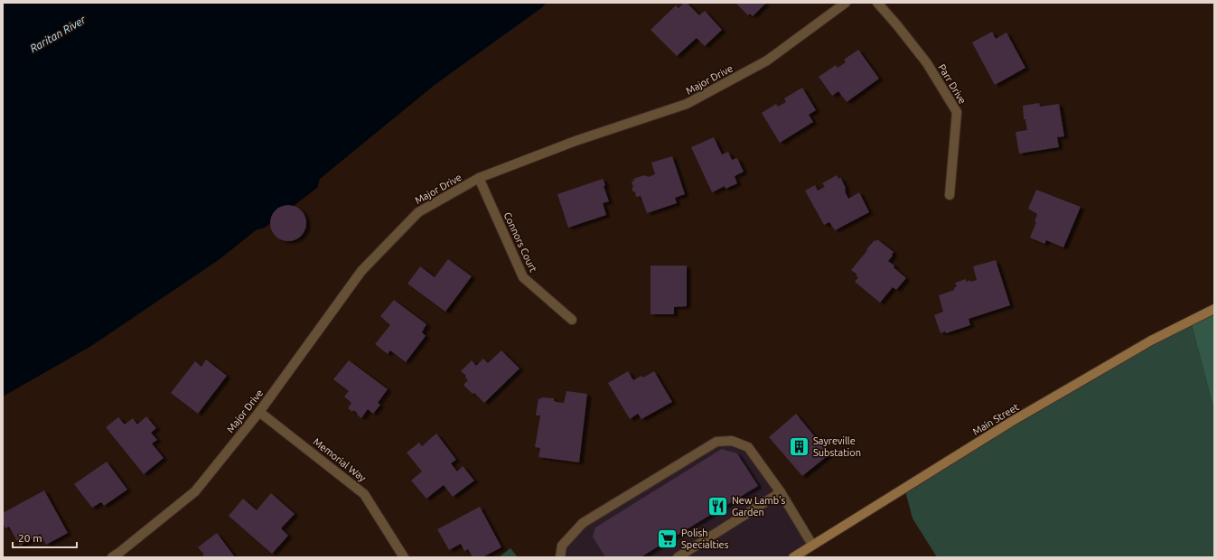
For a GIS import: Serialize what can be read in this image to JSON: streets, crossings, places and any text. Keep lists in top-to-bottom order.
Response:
{
  "streets": {
    "main road": ["Main Street"],
    "street": [
      "Major Drive",
      "Parr Drive",
      "Connors Court",
      "Memorial Way"
    ]
  },
  "crossings": [
    ["Major Drive", "Connors Court"],
    ["Major Drive", "Memorial Way"]
  ],
  "water": ["Raritan River"],
  "places": {
    "building": ["Sayreville Substation"],
    "restaurant": ["New Lamb's Garden"],
    "supermarket": ["Polish Specialties"]
  },
  "scale_bar": "20 m"
}
